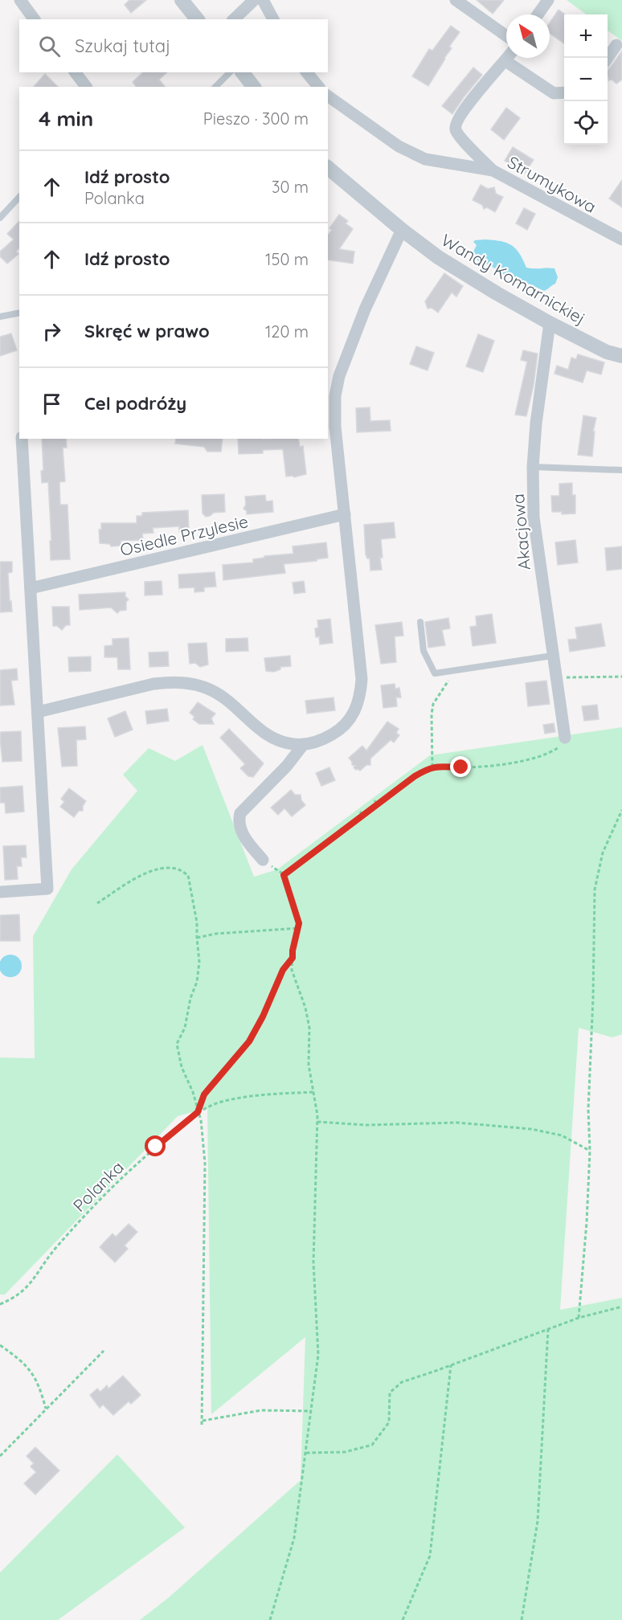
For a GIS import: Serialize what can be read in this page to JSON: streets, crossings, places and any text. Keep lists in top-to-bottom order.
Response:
{
  "streets": {
    "street": [
      "Strumykowa",
      "Wandy Komarnickiej",
      "Akacjowa",
      "Osiedle Przylesie"
    ],
    "path": ["Polanka"]
  },
  "crossings": [
    ["Wandy Komarnickiej", "Akacjowa"]
  ],
  "north": "top left",
  "page": {
    "map_buttons": ["+", "−"],
    "search": "Szukaj tutaj",
    "heading": ["4 min", "Pieszo · 300 m"],
    "list": [
      ["Idź prosto", "Polanka", "30 m"],
      ["Idź prosto", "150 m"],
      ["Skręć w prawo", "120 m"],
      "Cel podróży"
    ]
  }
}
